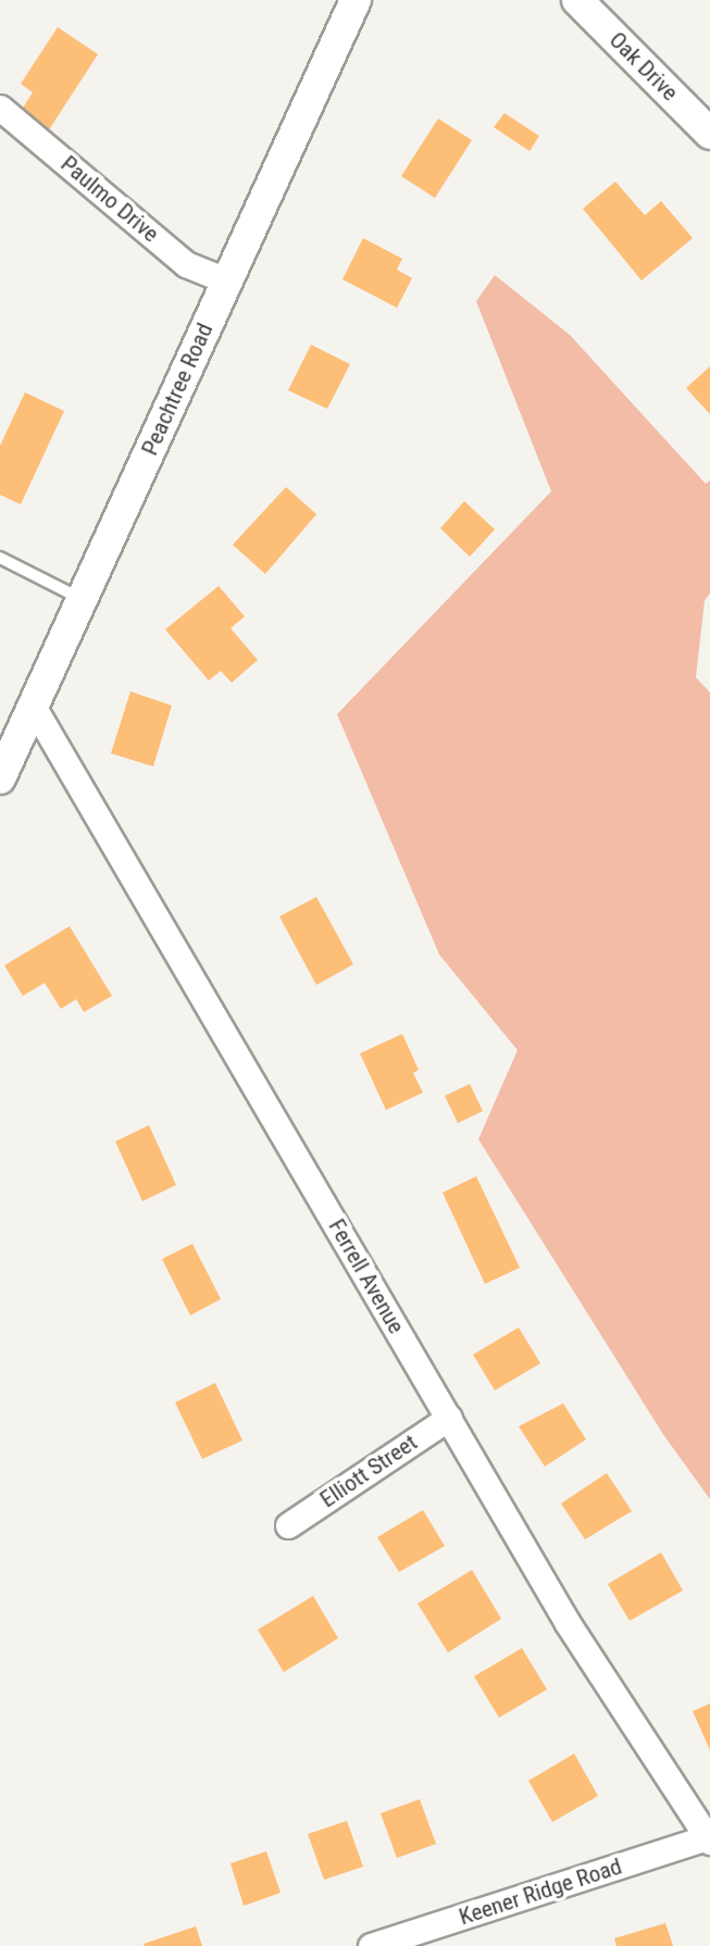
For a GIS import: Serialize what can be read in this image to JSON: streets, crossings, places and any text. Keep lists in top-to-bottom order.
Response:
{
  "streets": {
    "street": [
      "Oak Drive",
      "Paulmo Drive",
      "Peachtree Road",
      "Ferrell Avenue",
      "Elliott Street",
      "Keener Ridge Road"
    ]
  },
  "crossings": [
    ["Paulmo Drive", "Peachtree Road"],
    ["Peachtree Road", "Ferrell Avenue"],
    ["Ferrell Avenue", "Elliott Street"],
    ["Ferrell Avenue", "Keener Ridge Road"]
  ]
}
